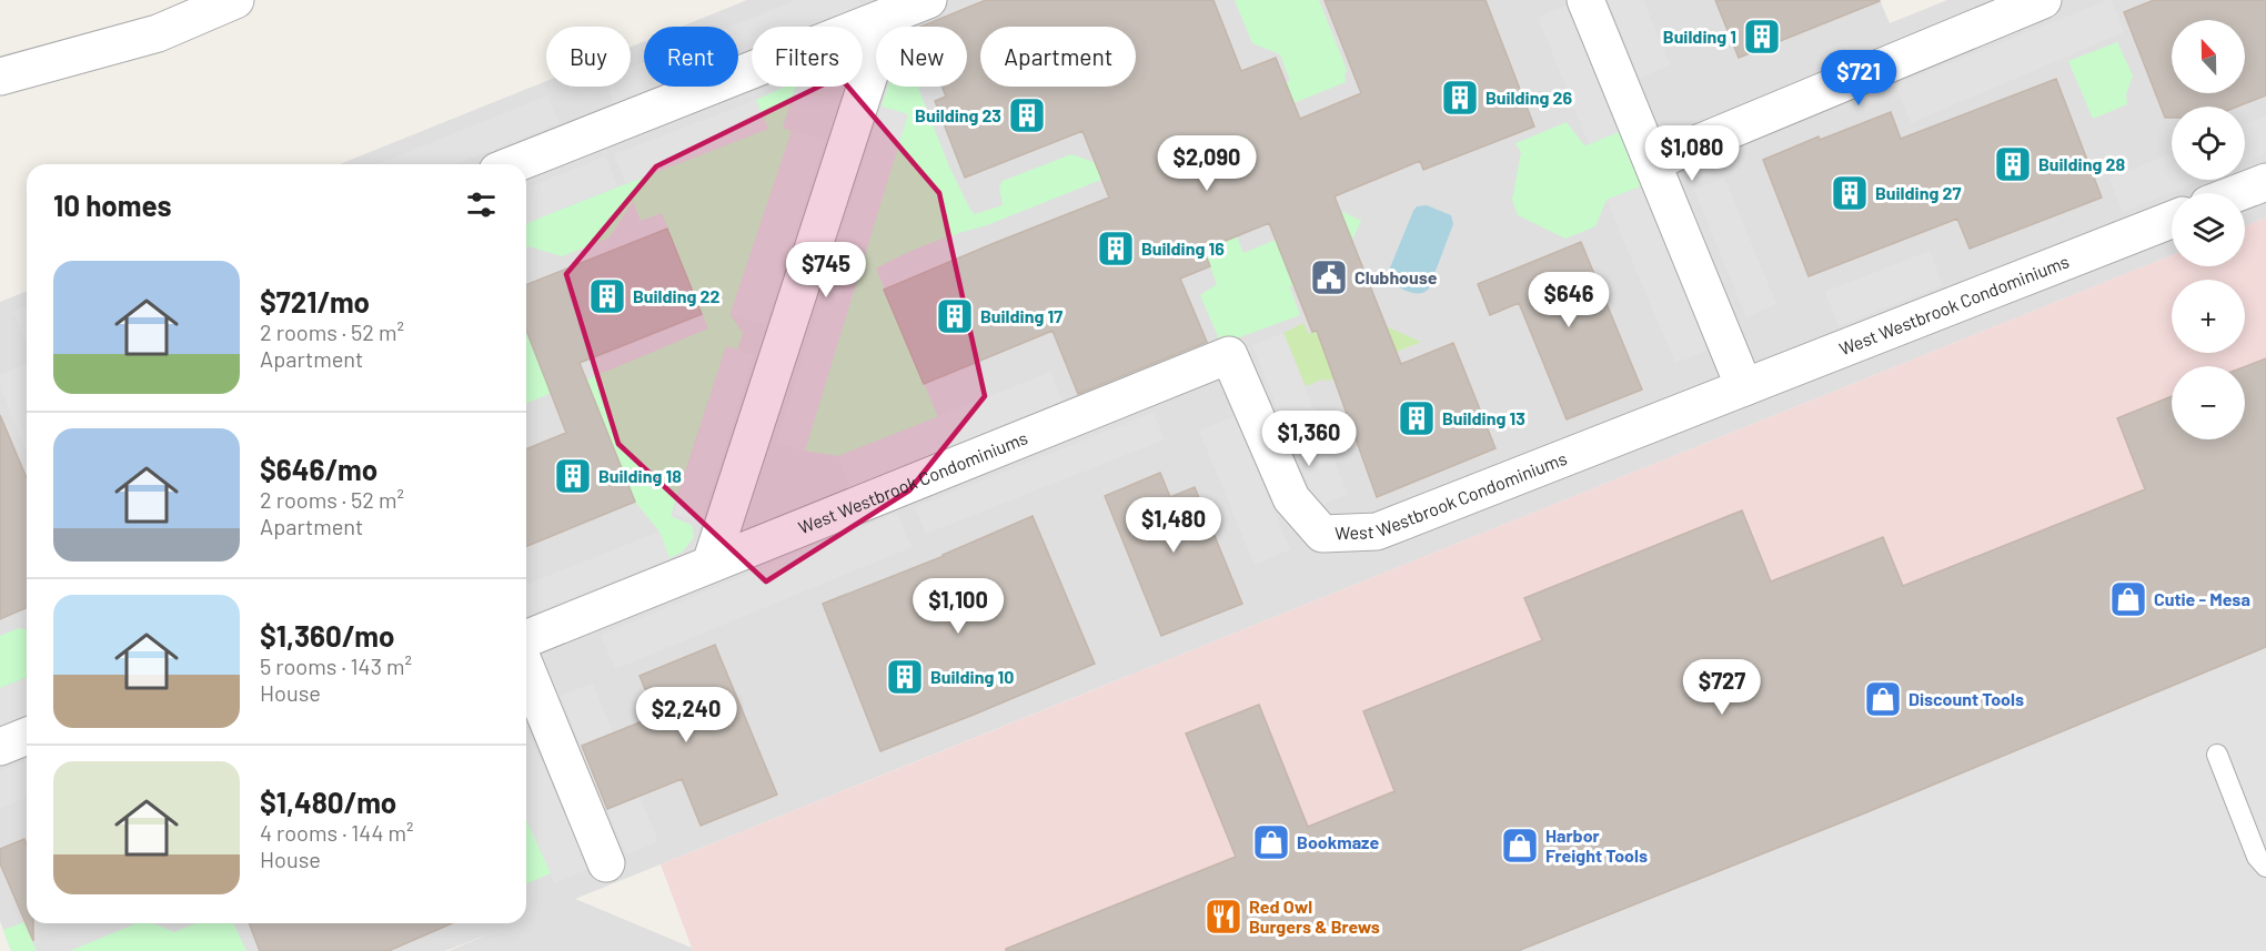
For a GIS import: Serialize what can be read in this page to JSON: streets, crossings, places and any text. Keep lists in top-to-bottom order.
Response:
{
  "streets": {
    "street": ["West Westbrook Condominiums"]
  },
  "places": {
    "building": [
      "Building 1",
      "Building 26",
      "Building 23",
      "Building 28",
      "Building 27",
      "Building 16",
      "Building 22",
      "Building 17",
      "Building 13",
      "Building 18",
      "Building 10"
    ],
    "public building": ["Clubhouse"],
    "shop": [
      "Cutie - Mesa",
      "Discount Tools",
      "Bookmaze",
      "Harbor Freight Tools"
    ],
    "restaurant": ["Red Owl Burgers & Brews"]
  },
  "north": "top",
  "page": {
    "map_buttons": ["+", "−"],
    "chip": [
      "Buy",
      "Rent",
      "Filters",
      "New",
      "Apartment"
    ],
    "price": [
      "$721",
      "$1,080",
      "$2,090",
      "$745",
      "$646",
      "$1,360",
      "$1,480",
      "$1,100",
      "$727",
      "$2,240"
    ],
    "heading": "10 homes",
    "list": [
      {
        "name": "$721/mo",
        "note": "2 rooms · 52 m² · Apartment"
      },
      {
        "name": "$646/mo",
        "note": "2 rooms · 52 m² · Apartment"
      },
      {
        "name": "$1,360/mo",
        "note": "5 rooms · 143 m² · House"
      },
      {
        "name": "$1,480/mo",
        "note": "4 rooms · 144 m² · House"
      }
    ]
  }
}
